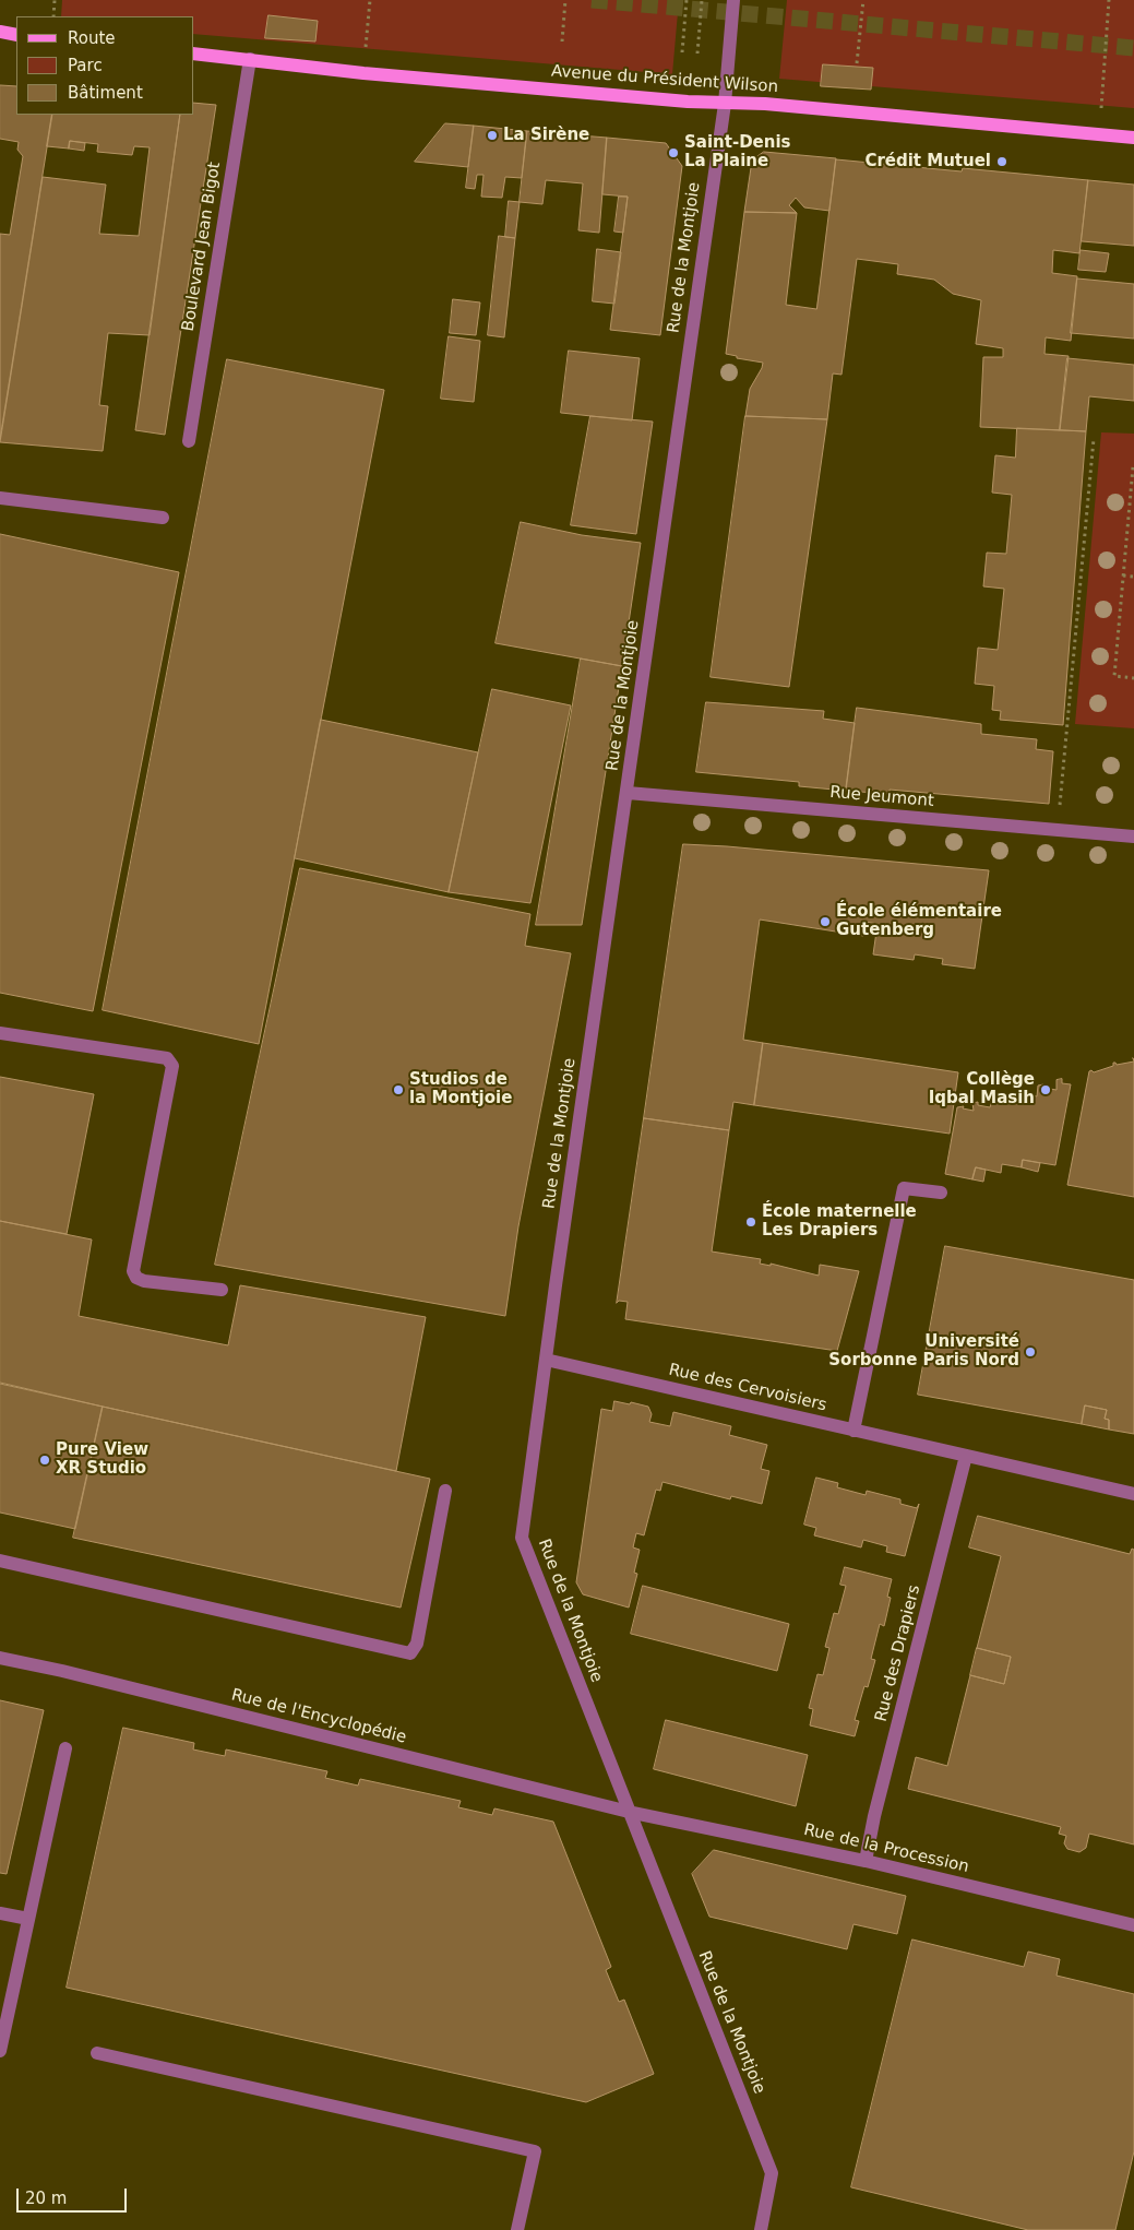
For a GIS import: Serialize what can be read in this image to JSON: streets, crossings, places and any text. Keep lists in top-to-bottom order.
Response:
{
  "streets": {
    "main road": ["Avenue du Président Wilson"],
    "street": [
      "Boulevard Jean Bigot",
      "Rue de la Montjoie",
      "Rue Jeumont",
      "Rue des Cervoisiers",
      "Rue des Drapiers",
      "Rue de l'Encyclopédie",
      "Rue de la Procession"
    ]
  },
  "crossings": [
    ["Avenue du Président Wilson", "Boulevard Jean Bigot"],
    ["Avenue du Président Wilson", "Rue de la Montjoie"],
    ["Rue de la Montjoie", "Rue Jeumont"],
    ["Rue de la Montjoie", "Rue des Cervoisiers"],
    ["Rue de la Montjoie", "Rue de l'Encyclopédie"],
    ["Rue de la Montjoie", "Rue de la Procession"],
    ["Rue des Cervoisiers", "Rue des Drapiers"],
    ["Rue des Drapiers", "Rue de la Procession"],
    ["Rue de l'Encyclopédie", "Rue de la Procession"]
  ],
  "places": [
    "La Sirène",
    "Saint-Denis La Plaine",
    "Crédit Mutuel",
    "École élémentaire Gutenberg",
    "Studios de la Montjoie",
    "Collège Iqbal Masih",
    "École maternelle Les Drapiers",
    "Université Sorbonne Paris Nord",
    "Pure View XR Studio"
  ],
  "legend": ["Route", "Parc", "Bâtiment"],
  "scale_bar": "20 m"
}
